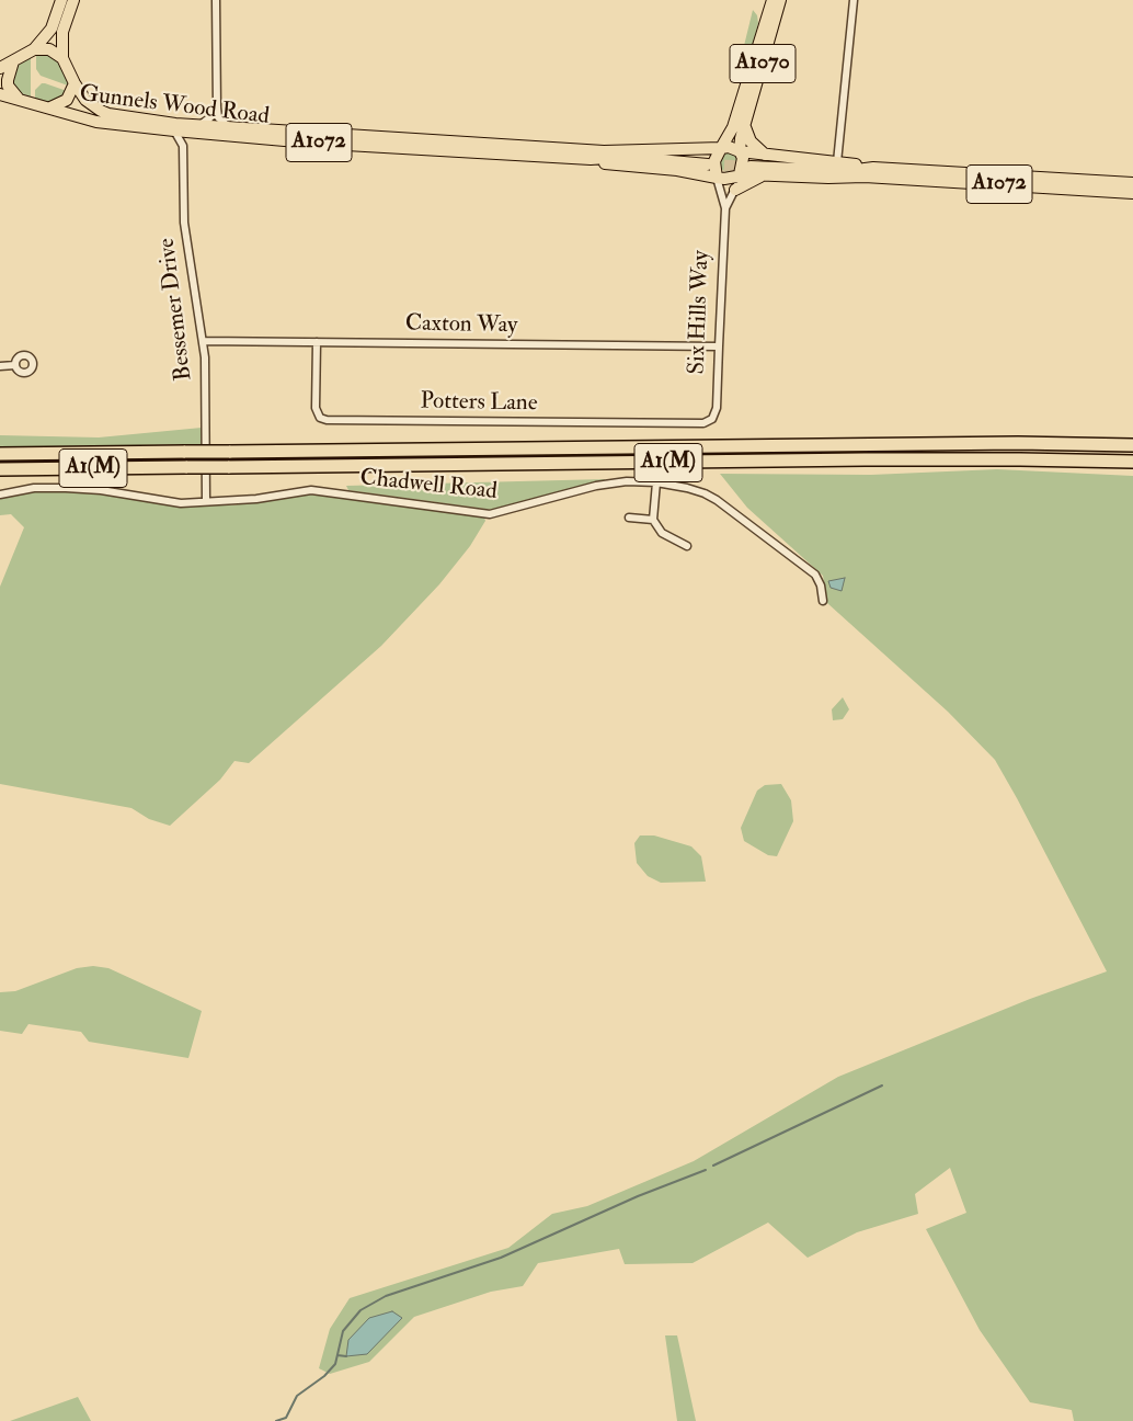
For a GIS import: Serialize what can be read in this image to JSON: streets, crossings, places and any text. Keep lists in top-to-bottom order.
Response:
{
  "streets": {
    "highway": ["A1(M)"],
    "main road": ["A1070", "Gunnels Wood Road", "A1072"],
    "street": [
      "Bessemer Drive",
      "Six Hills Way",
      "Caxton Way",
      "Potters Lane",
      "Chadwell Road"
    ]
  },
  "crossings": [
    ["A1070", "Gunnels Wood Road"],
    ["A1070", "Six Hills Way"],
    ["Gunnels Wood Road", "Bessemer Drive"],
    ["Gunnels Wood Road", "Six Hills Way"],
    ["Bessemer Drive", "Caxton Way"],
    ["Bessemer Drive", "Chadwell Road"],
    ["Six Hills Way", "Caxton Way"],
    ["Six Hills Way", "Potters Lane"],
    ["Caxton Way", "Potters Lane"]
  ]
}
